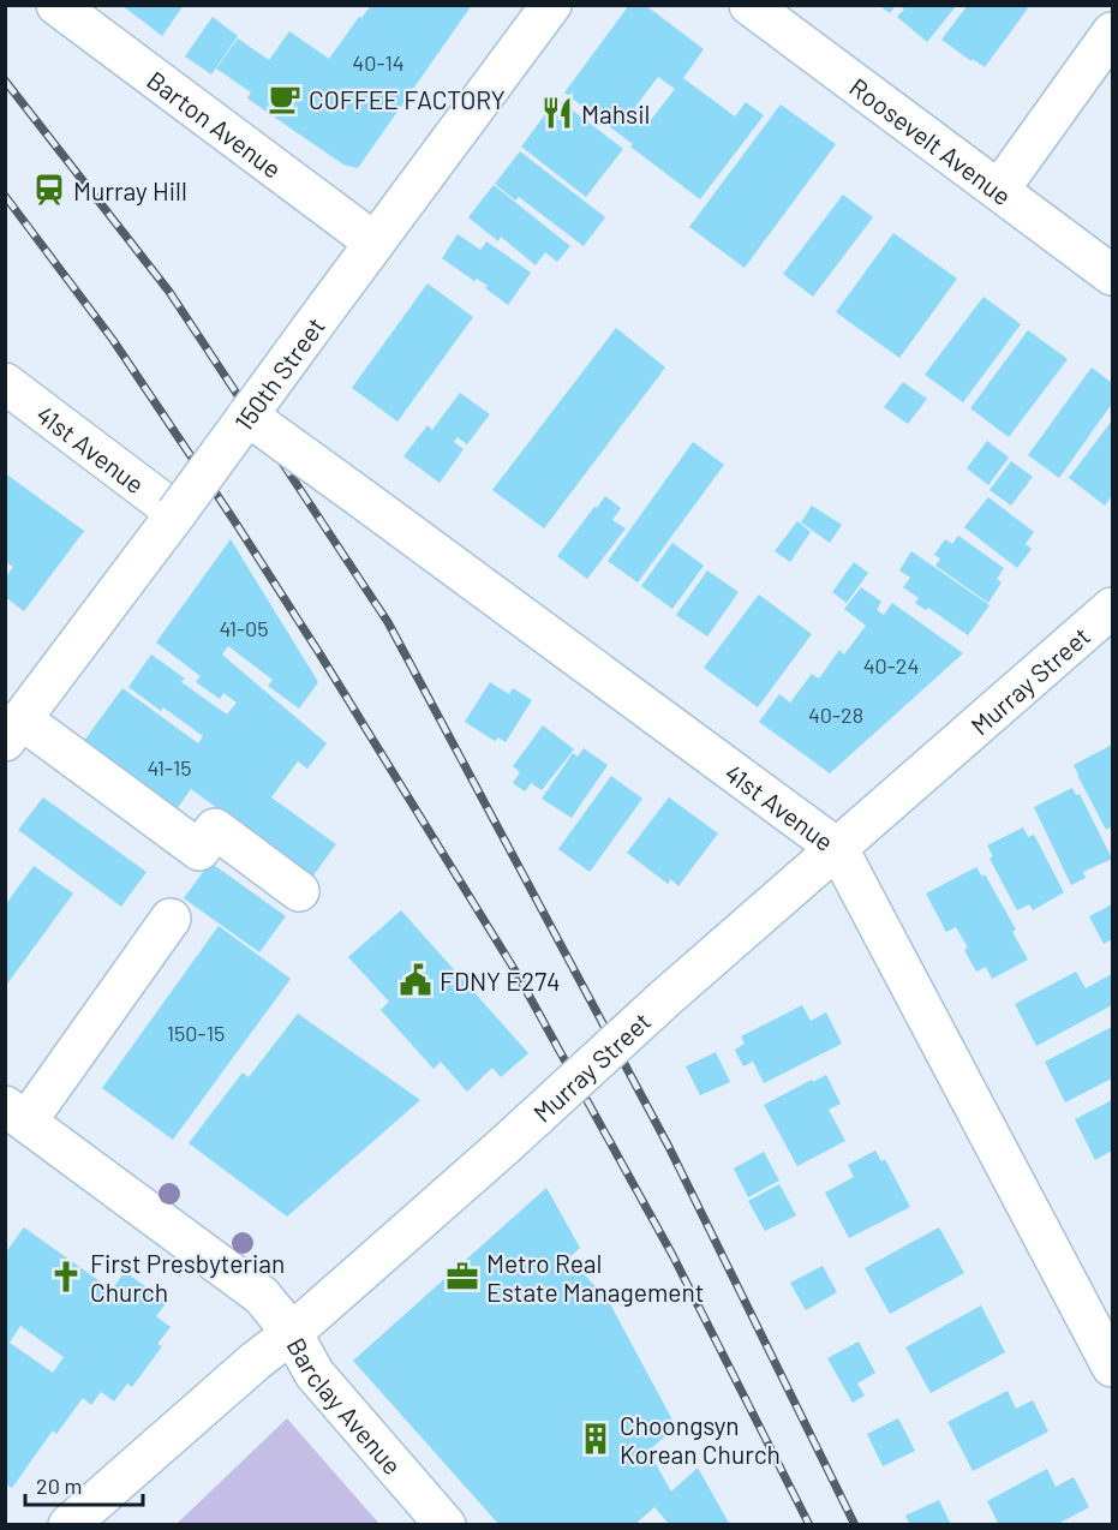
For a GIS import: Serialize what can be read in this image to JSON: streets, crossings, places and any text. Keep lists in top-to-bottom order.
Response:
{
  "streets": {
    "street": [
      "Barton Avenue",
      "Roosevelt Avenue",
      "150th Street",
      "41st Avenue",
      "Murray Street",
      "Barclay Avenue"
    ]
  },
  "crossings": [
    ["Barton Avenue", "150th Street"],
    ["150th Street", "41st Avenue"],
    ["41st Avenue", "Murray Street"],
    ["Murray Street", "Barclay Avenue"]
  ],
  "places": {
    "cafe": ["COFFEE FACTORY"],
    "restaurant": ["Mahsil"],
    "station": ["Murray Hill"],
    "public building": ["FDNY E274"],
    "church": ["First Presbyterian Church"],
    "office": ["Metro Real Estate Management"],
    "building": ["Choongsyn Korean Church"]
  },
  "house_numbers": [
    "40-14",
    "41-05",
    "40-24",
    "40-28",
    "41-15",
    "150-15"
  ],
  "scale_bar": "20 m"
}
